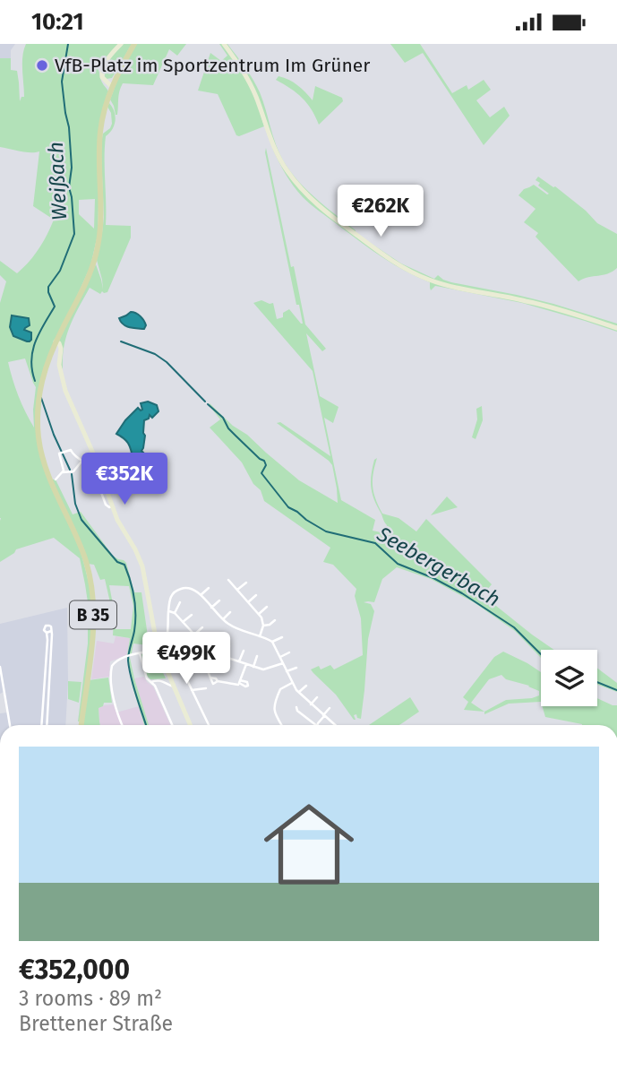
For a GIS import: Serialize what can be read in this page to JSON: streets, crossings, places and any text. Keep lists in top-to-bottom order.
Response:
{
  "streets": {
    "main road": ["B 35"]
  },
  "water": ["Weißach", "Seebergerbach"],
  "places": ["VfB-Platz im Sportzentrum Im Grüner"],
  "page": {
    "status": "10:21",
    "price": ["€262K", "€352K", "€499K"],
    "list": [
      {
        "name": "€352,000",
        "note": "3 rooms · 89 m² · Brettener Straße"
      }
    ]
  }
}
